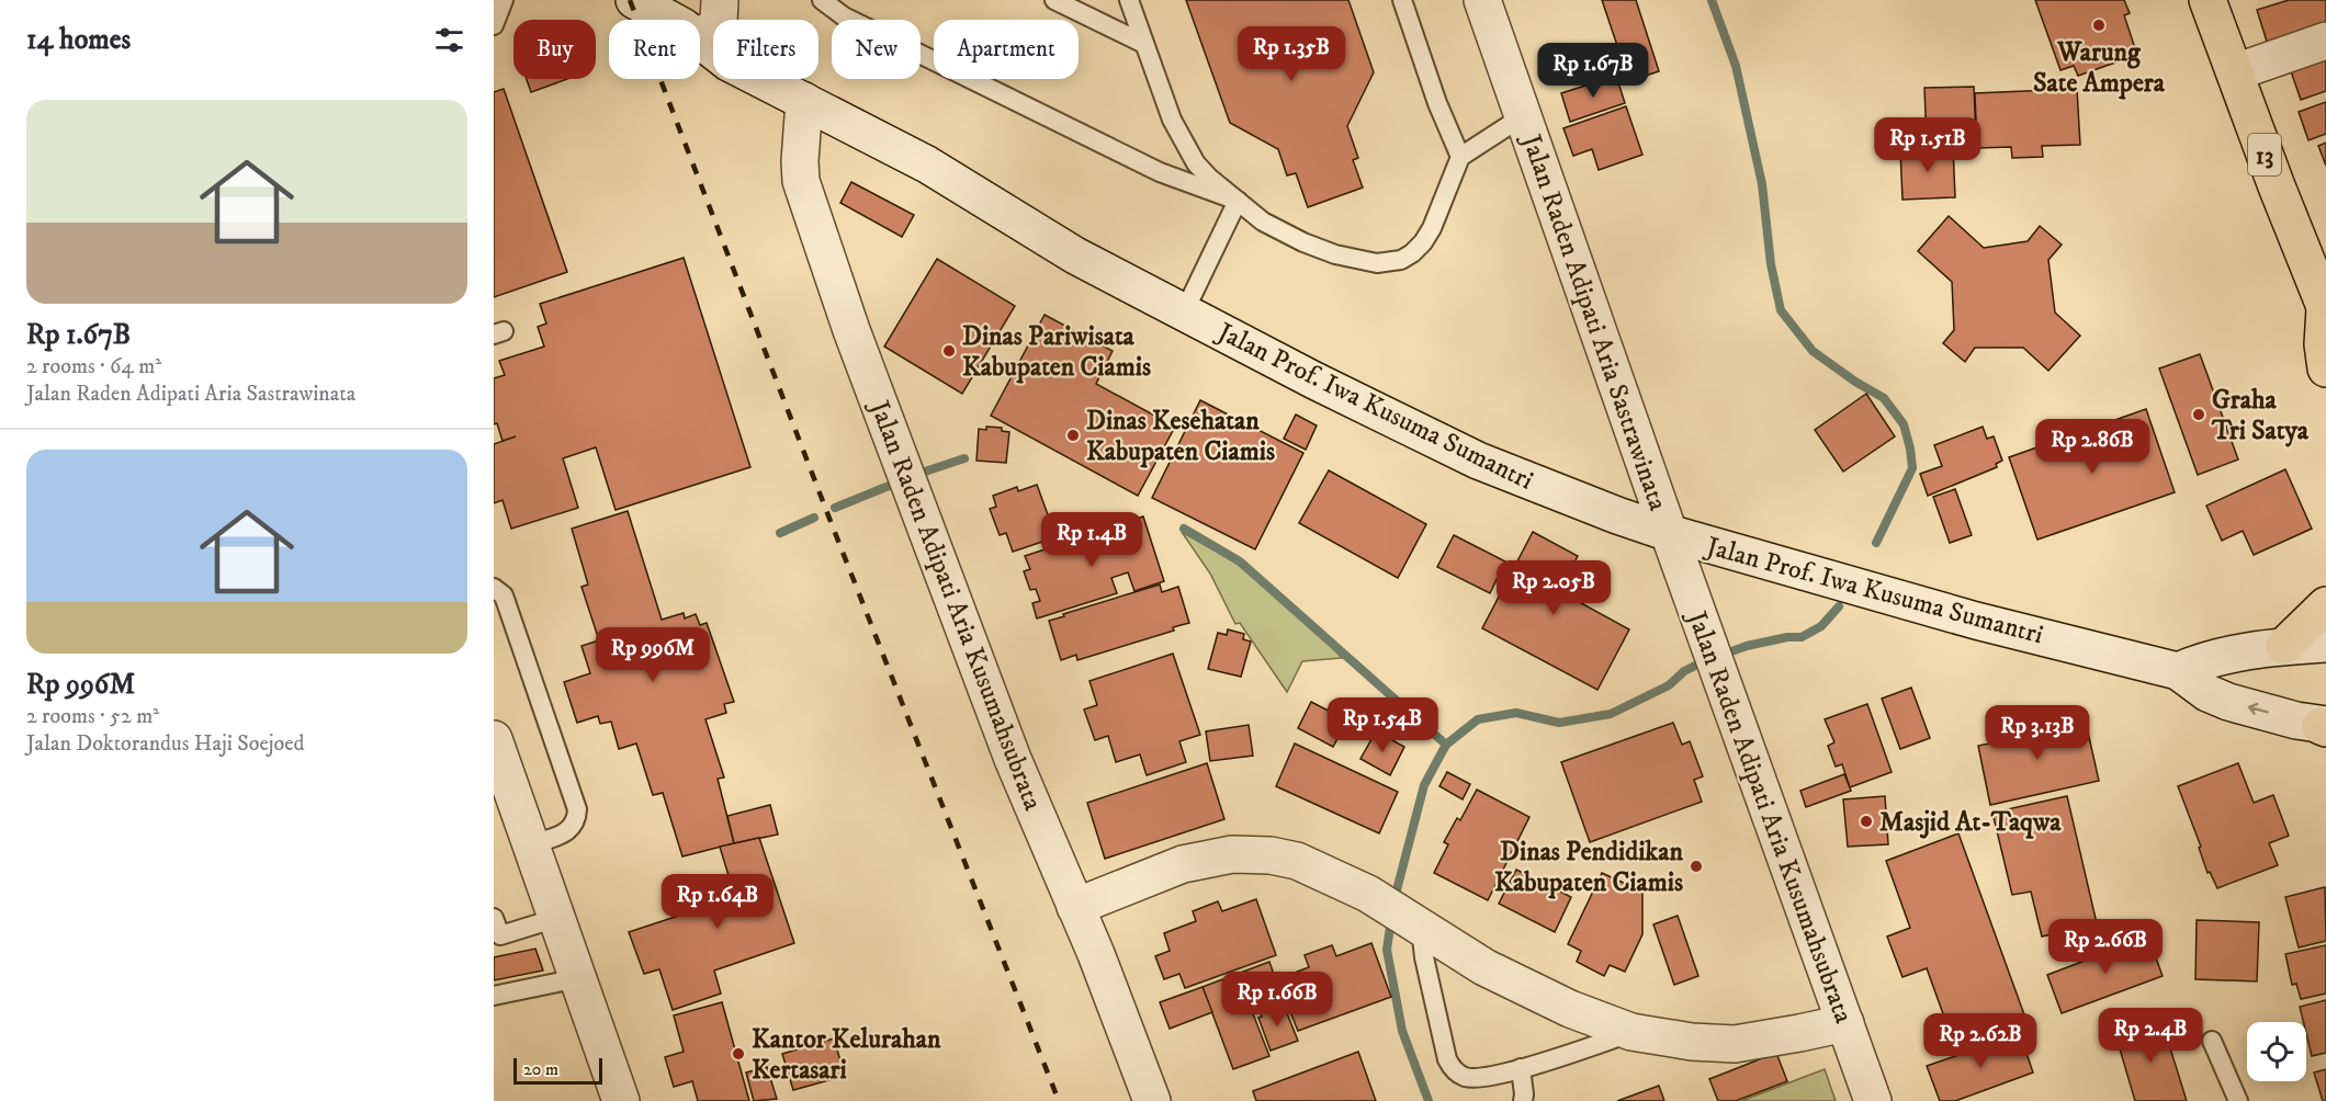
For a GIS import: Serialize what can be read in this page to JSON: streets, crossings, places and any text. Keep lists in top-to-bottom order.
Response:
{
  "streets": {
    "highway": ["13"],
    "street": ["Jalan Raden Adipati Aria Sastrawinata", "Jalan Prof. Iwa Kusuma Sumantri", "Jalan Raden Adipati Aria Kusumahsubrata"]
  },
  "crossings": [
    ["Jalan Raden Adipati Aria Sastrawinata", "Jalan Prof. Iwa Kusuma Sumantri"],
    ["Jalan Raden Adipati Aria Sastrawinata", "Jalan Raden Adipati Aria Kusumahsubrata"],
    ["Jalan Prof. Iwa Kusuma Sumantri", "Jalan Raden Adipati Aria Kusumahsubrata"]
  ],
  "places": [
    "Warung Sate Ampera",
    "Dinas Pariwisata Kabupaten Ciamis",
    "Graha Tri Satya",
    "Dinas Kesehatan Kabupaten Ciamis",
    "Masjid At-Taqwa",
    "Dinas Pendidikan Kabupaten Ciamis",
    "Kantor Kelurahan Kertasari"
  ],
  "scale_bar": "20 m",
  "page": {
    "heading": "14 homes",
    "chip": [
      "Buy",
      "Rent",
      "Filters",
      "New",
      "Apartment"
    ],
    "price": [
      "Rp 1.35B",
      "Rp 1.67B",
      "Rp 1.51B",
      "Rp 2.86B",
      "Rp 1.4B",
      "Rp 2.05B",
      "Rp 996M",
      "Rp 1.54B",
      "Rp 3.13B",
      "Rp 1.64B",
      "Rp 2.66B",
      "Rp 1.66B",
      "Rp 2.4B",
      "Rp 2.62B"
    ],
    "list": [
      {
        "name": "Rp 1.67B",
        "note": "2 rooms · 64 m² · Jalan Raden Adipati Aria Sastrawinata"
      },
      {
        "name": "Rp 996M",
        "note": "2 rooms · 52 m² · Jalan Doktorandus Haji Soejoed"
      }
    ],
    "scale": "20 m"
  }
}
